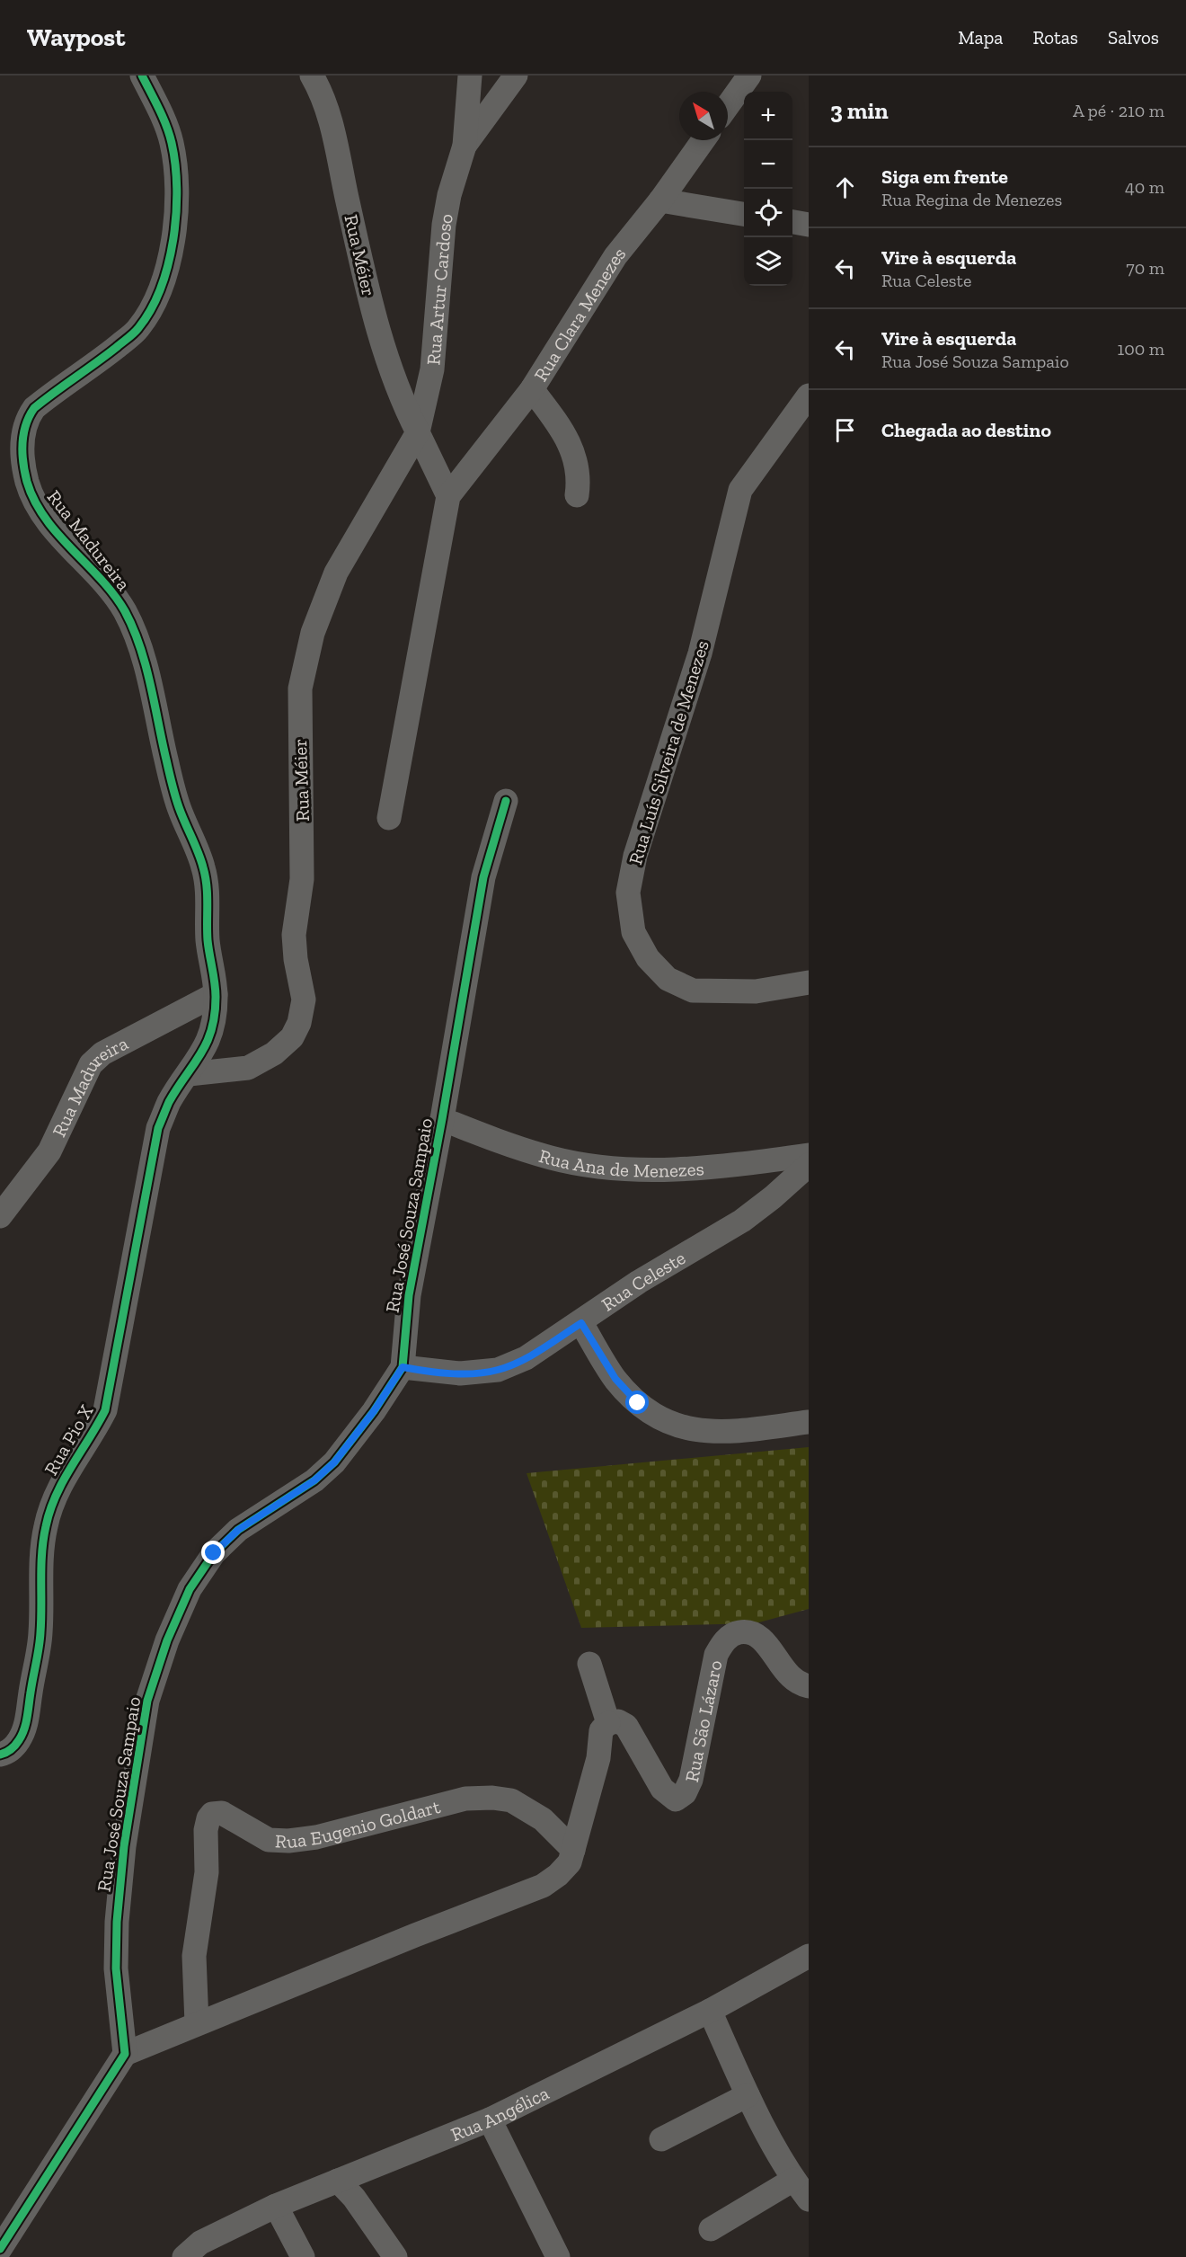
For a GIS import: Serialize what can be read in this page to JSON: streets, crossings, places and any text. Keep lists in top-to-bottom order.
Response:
{
  "streets": {
    "street": [
      "Rua Méier",
      "Rua Artur Cardoso",
      "Rua Clara Menezes",
      "Rua Madureira",
      "Rua Luís Silveira de Menezes",
      "Rua Ana de Menezes",
      "Rua José Souza Sampaio",
      "Rua Celeste",
      "Rua Pio X",
      "Rua São Lázaro",
      "Rua Eugenio Goldart",
      "Rua Angélica"
    ]
  },
  "crossings": [
    ["Rua Méier", "Rua Artur Cardoso"],
    ["Rua Méier", "Rua Clara Menezes"],
    ["Rua Méier", "Rua Madureira"],
    ["Rua Méier", "Rua Pio X"],
    ["Rua Madureira", "Rua Pio X"],
    ["Rua Ana de Menezes", "Rua José Souza Sampaio"],
    ["Rua José Souza Sampaio", "Rua Celeste"]
  ],
  "north": "top left",
  "page": {
    "header": "Waypost",
    "nav": ["Mapa", "Rotas", "Salvos"],
    "heading": ["3 min", "A pé · 210 m"],
    "map_buttons": ["+", "−"],
    "list": [
      ["Siga em frente", "Rua Regina de Menezes", "40 m"],
      ["Vire à esquerda", "Rua Celeste", "70 m"],
      ["Vire à esquerda", "Rua José Souza Sampaio", "100 m"],
      "Chegada ao destino"
    ]
  }
}
